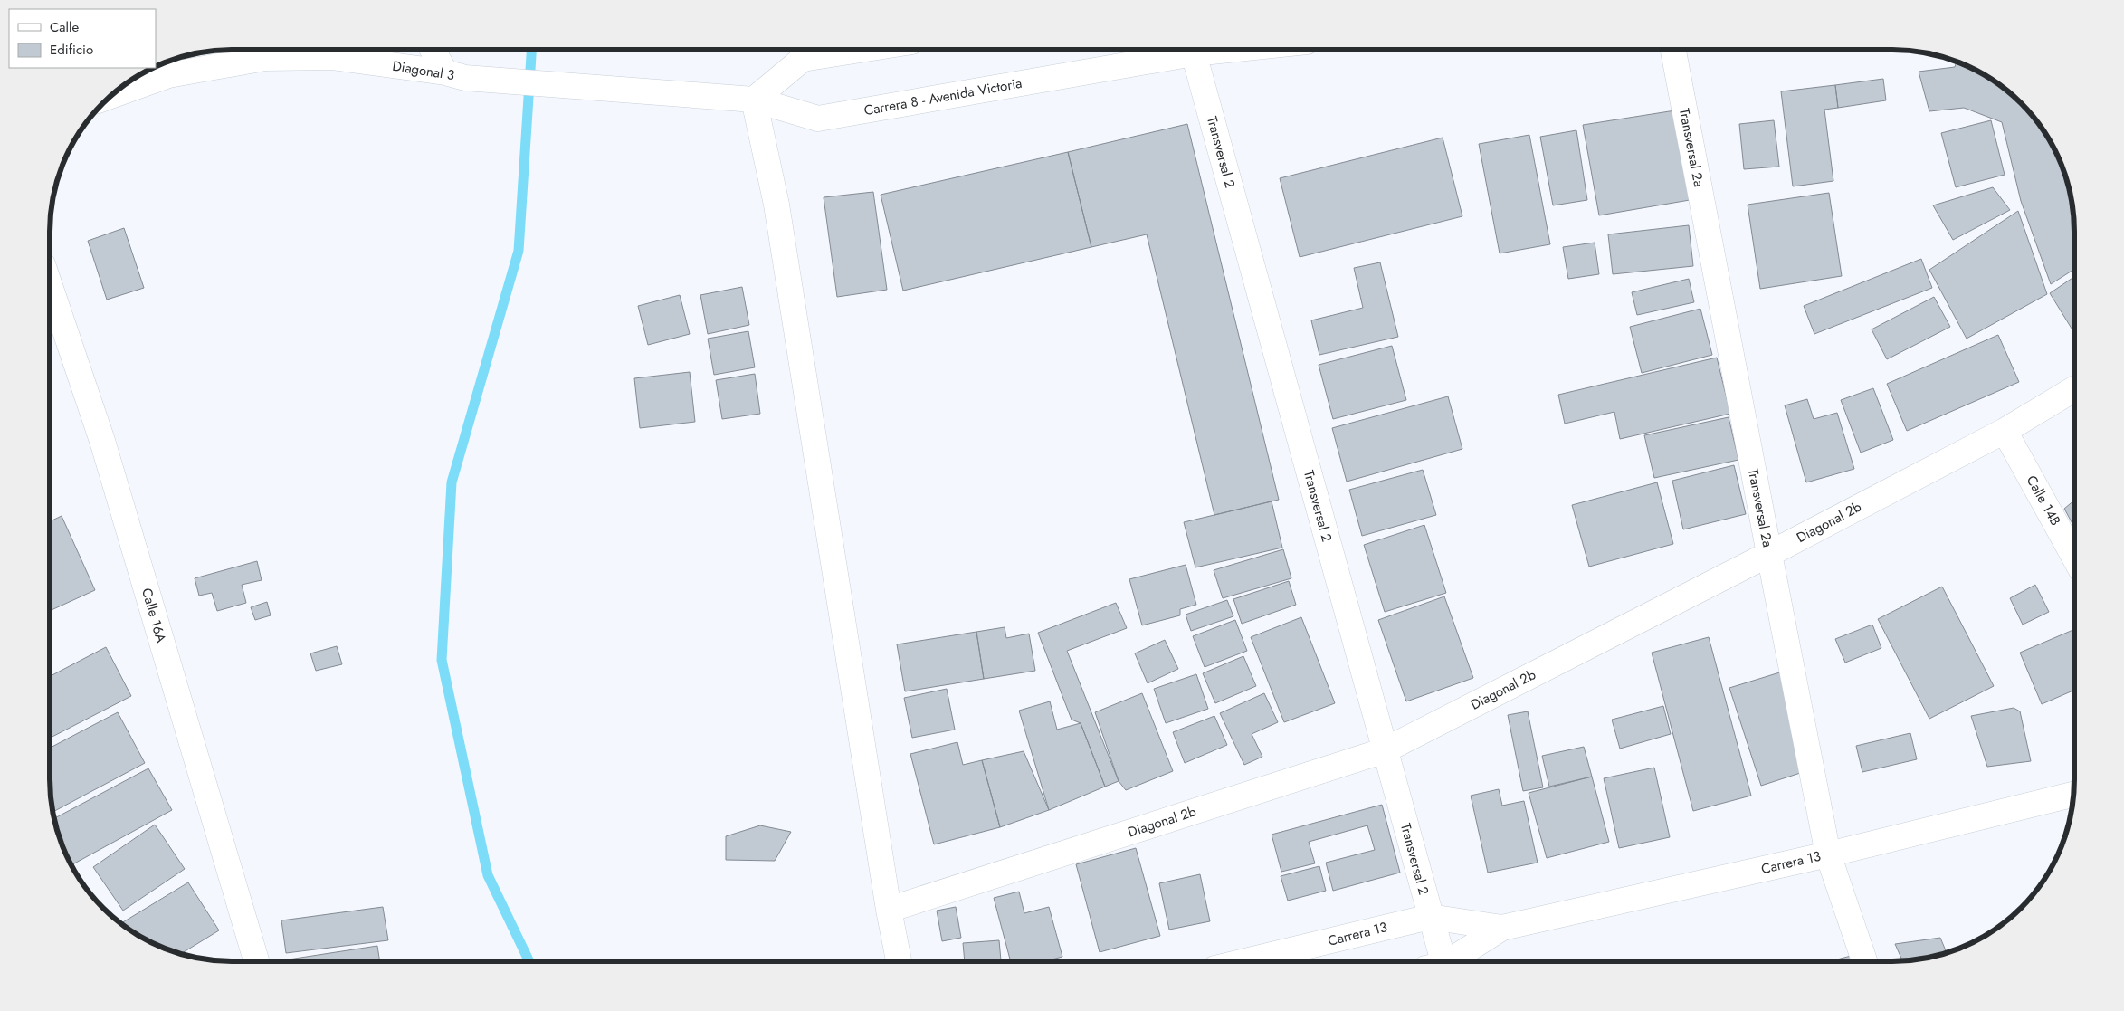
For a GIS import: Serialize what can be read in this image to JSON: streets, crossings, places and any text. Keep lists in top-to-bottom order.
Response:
{
  "streets": {
    "street": [
      "Diagonal 3",
      "Carrera 8 - Avenida Victoria",
      "Transversal 2a",
      "Transversal 2",
      "Calle 14B",
      "Diagonal 2b",
      "Calle 16A",
      "Carrera 13"
    ]
  },
  "crossings": [
    ["Diagonal 3", "Carrera 8 - Avenida Victoria"],
    ["Transversal 2a", "Diagonal 2b"],
    ["Transversal 2a", "Carrera 13"],
    ["Transversal 2", "Diagonal 2b"],
    ["Transversal 2", "Carrera 13"],
    ["Calle 14B", "Diagonal 2b"]
  ],
  "legend": ["Calle", "Edificio"]
}
